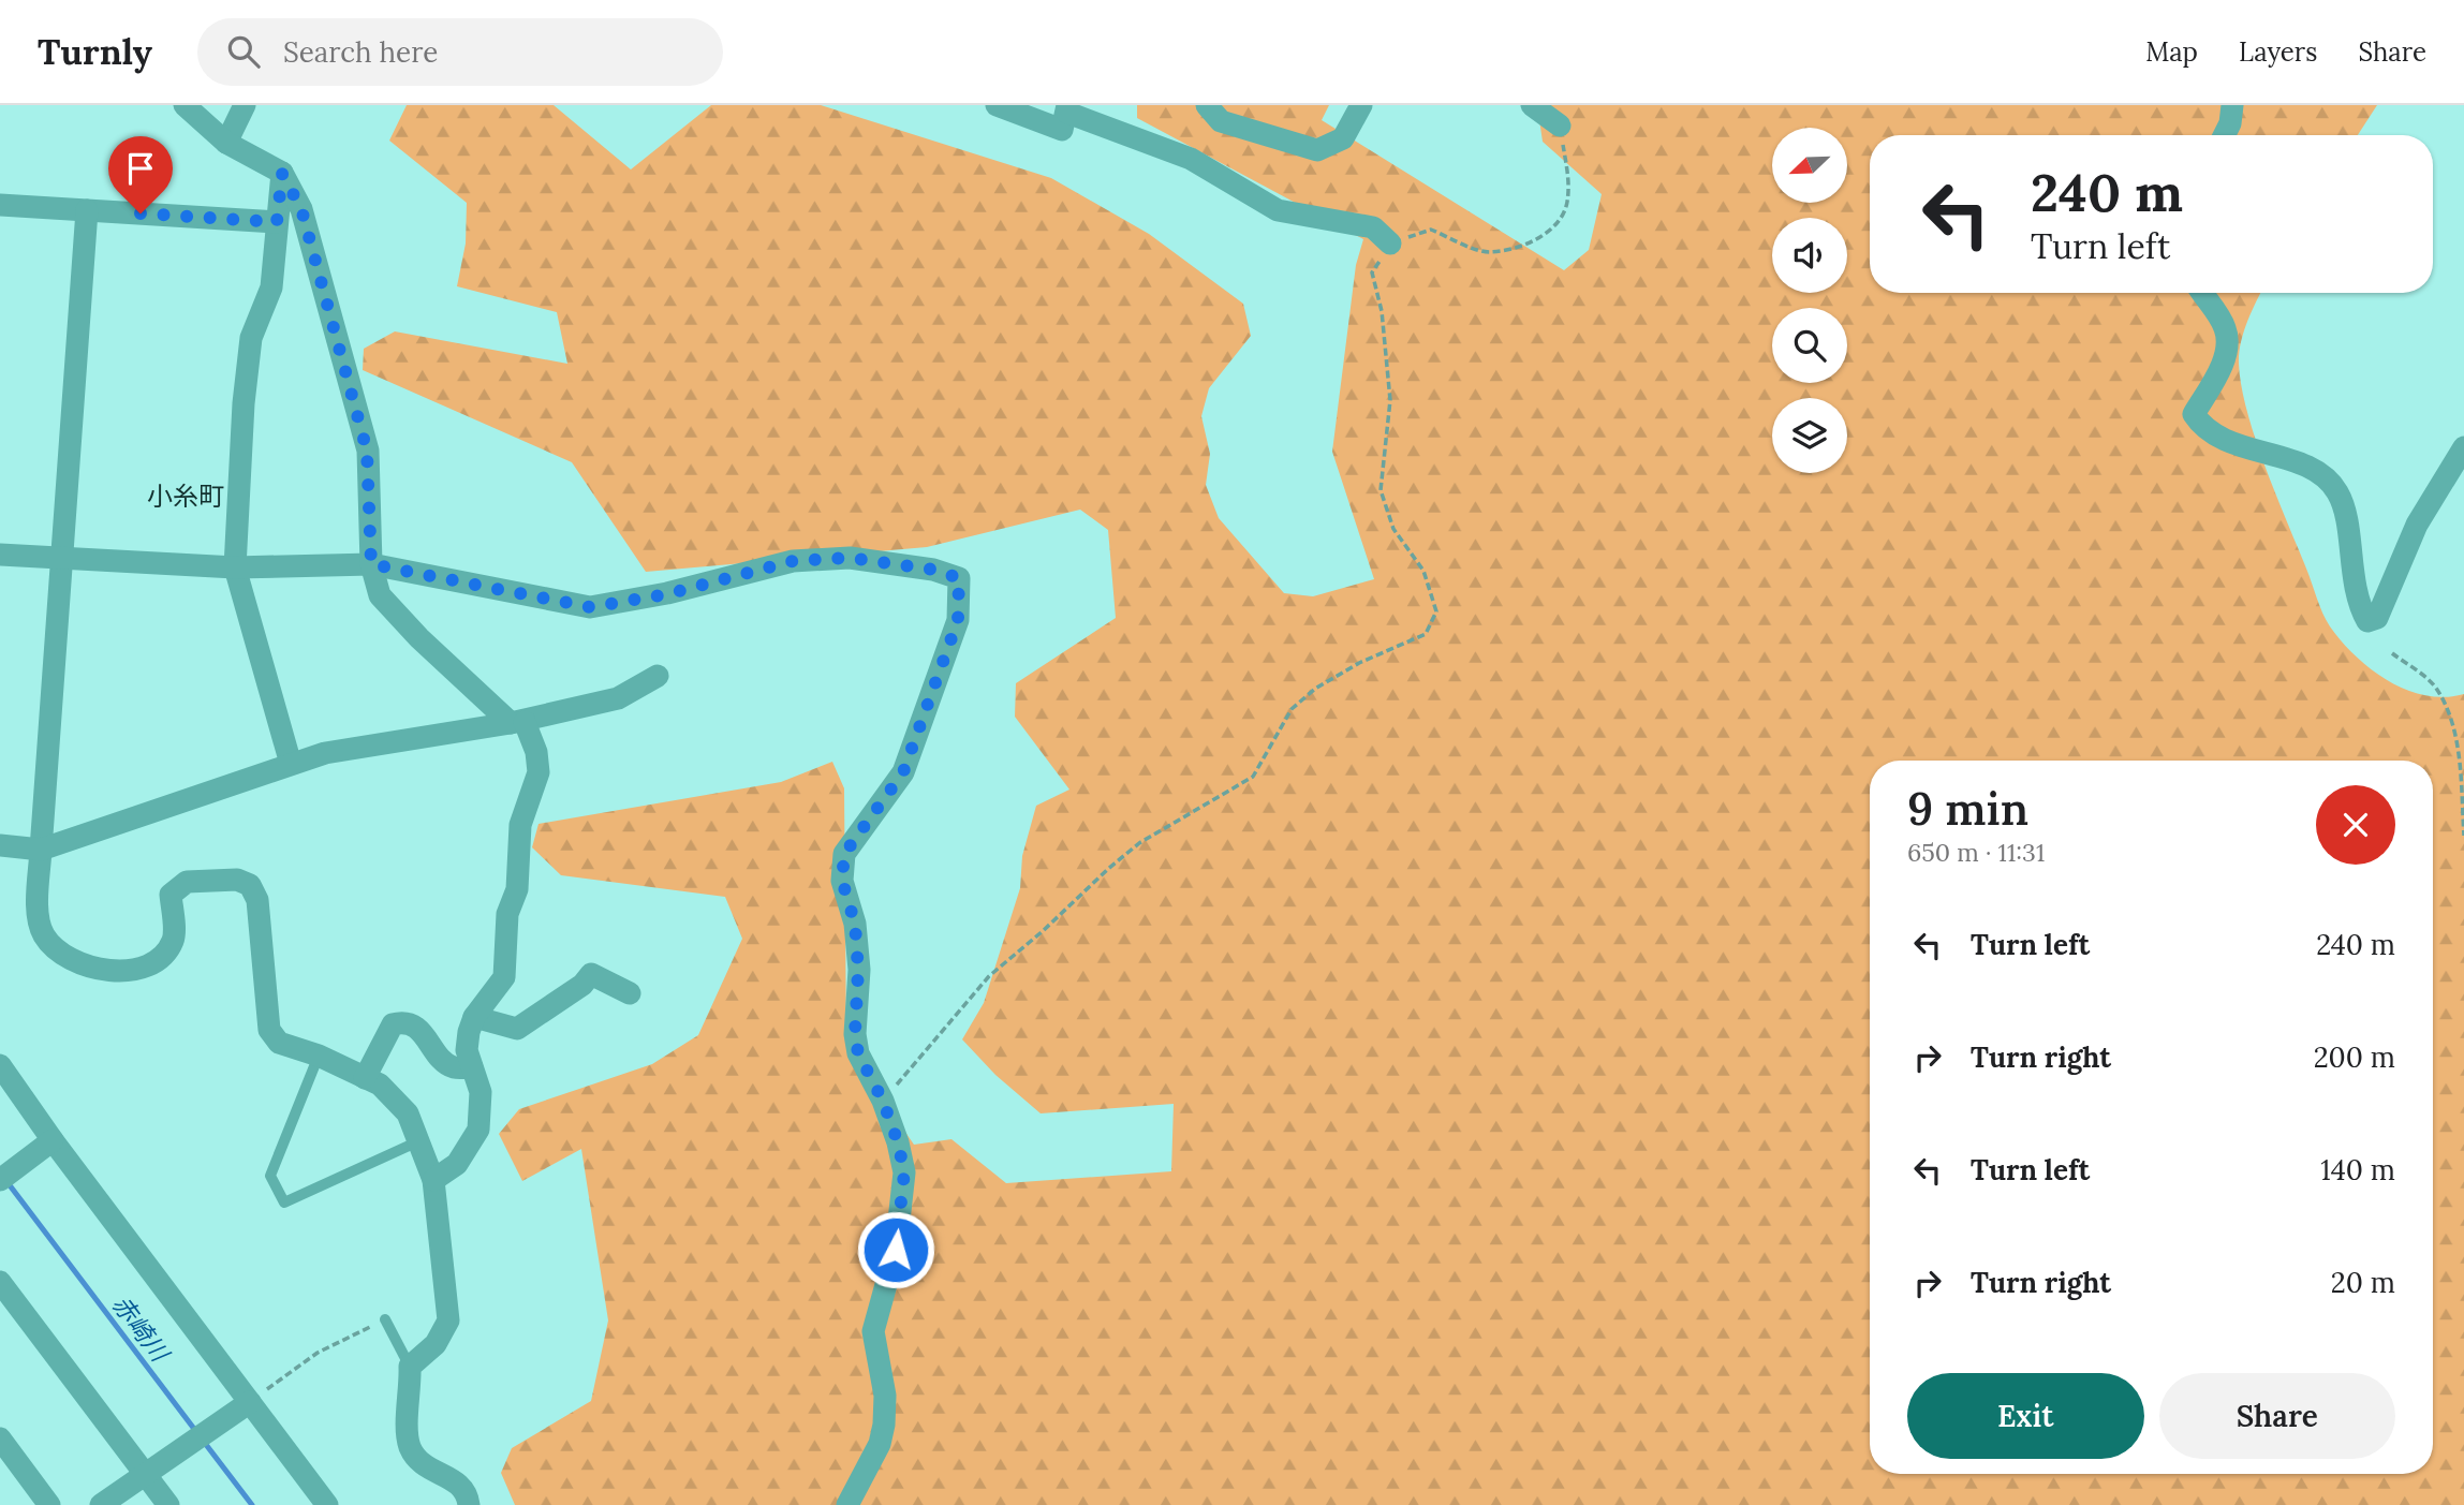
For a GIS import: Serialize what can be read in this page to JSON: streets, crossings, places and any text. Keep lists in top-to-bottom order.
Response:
{
  "districts": ["小糸町"],
  "water": ["赤崎川"],
  "north": "bottom left",
  "page": {
    "header": "Turnly",
    "search": "Search here",
    "nav": ["Map", "Layers", "Share"],
    "turn": ["240 m", "Turn left"],
    "heading": ["9 min", "650 m · 11:31"],
    "list": [
      {
        "name": "Turn left",
        "value": "240 m"
      },
      {
        "name": "Turn right",
        "value": "200 m"
      },
      {
        "name": "Turn left",
        "value": "140 m"
      },
      {
        "name": "Turn right",
        "value": "20 m"
      }
    ],
    "buttons": ["Exit", "Share"]
  }
}
